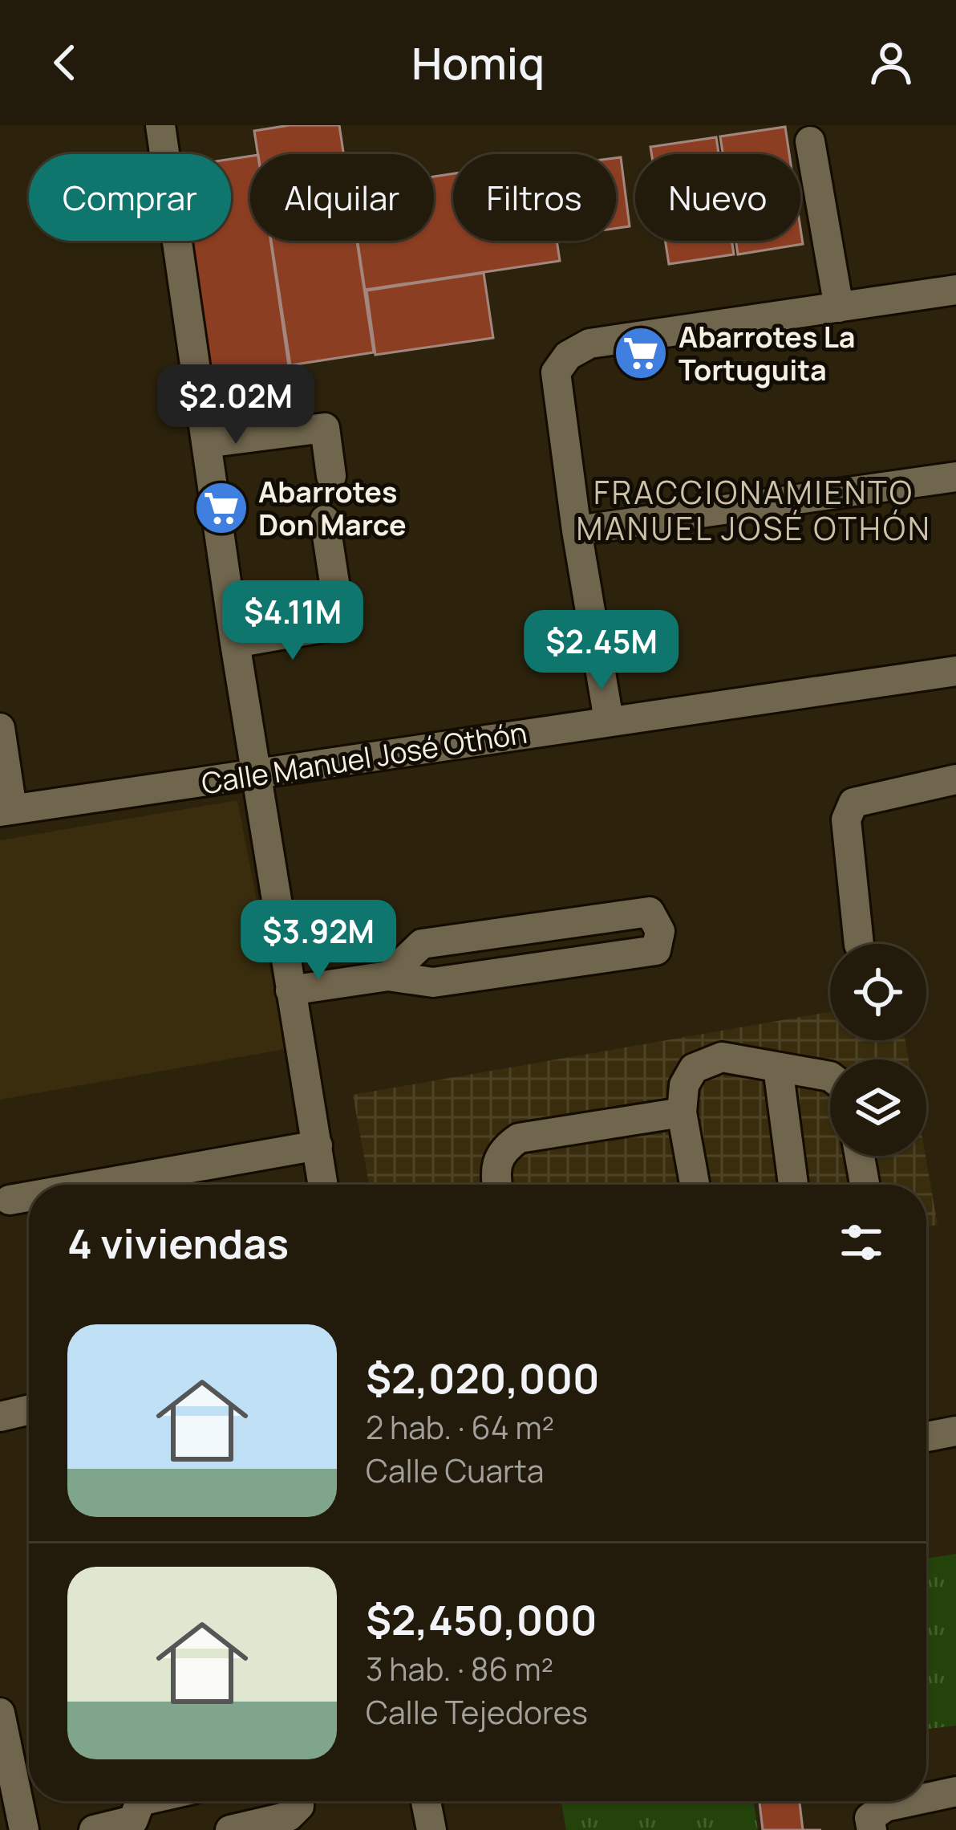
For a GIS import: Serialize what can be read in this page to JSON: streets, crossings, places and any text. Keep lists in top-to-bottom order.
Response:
{
  "streets": {
    "street": ["Calle Manuel José Othón"]
  },
  "districts": ["FRACCIONAMIENTO MANUEL JOSÉ OTHÓN"],
  "places": {
    "supermarket": ["Abarrotes La Tortuguita", "Abarrotes Don Marce"]
  },
  "page": {
    "header": "Homiq",
    "chip": [
      "Comprar",
      "Alquilar",
      "Filtros",
      "Nuevo"
    ],
    "price": [
      "$2.02M",
      "$4.11M",
      "$2.45M",
      "$3.92M"
    ],
    "heading": "4 viviendas",
    "list": [
      {
        "name": "$2,020,000",
        "note": "2 hab. · 64 m² · Calle Cuarta"
      },
      {
        "name": "$2,450,000",
        "note": "3 hab. · 86 m² · Calle Tejedores"
      }
    ]
  }
}
